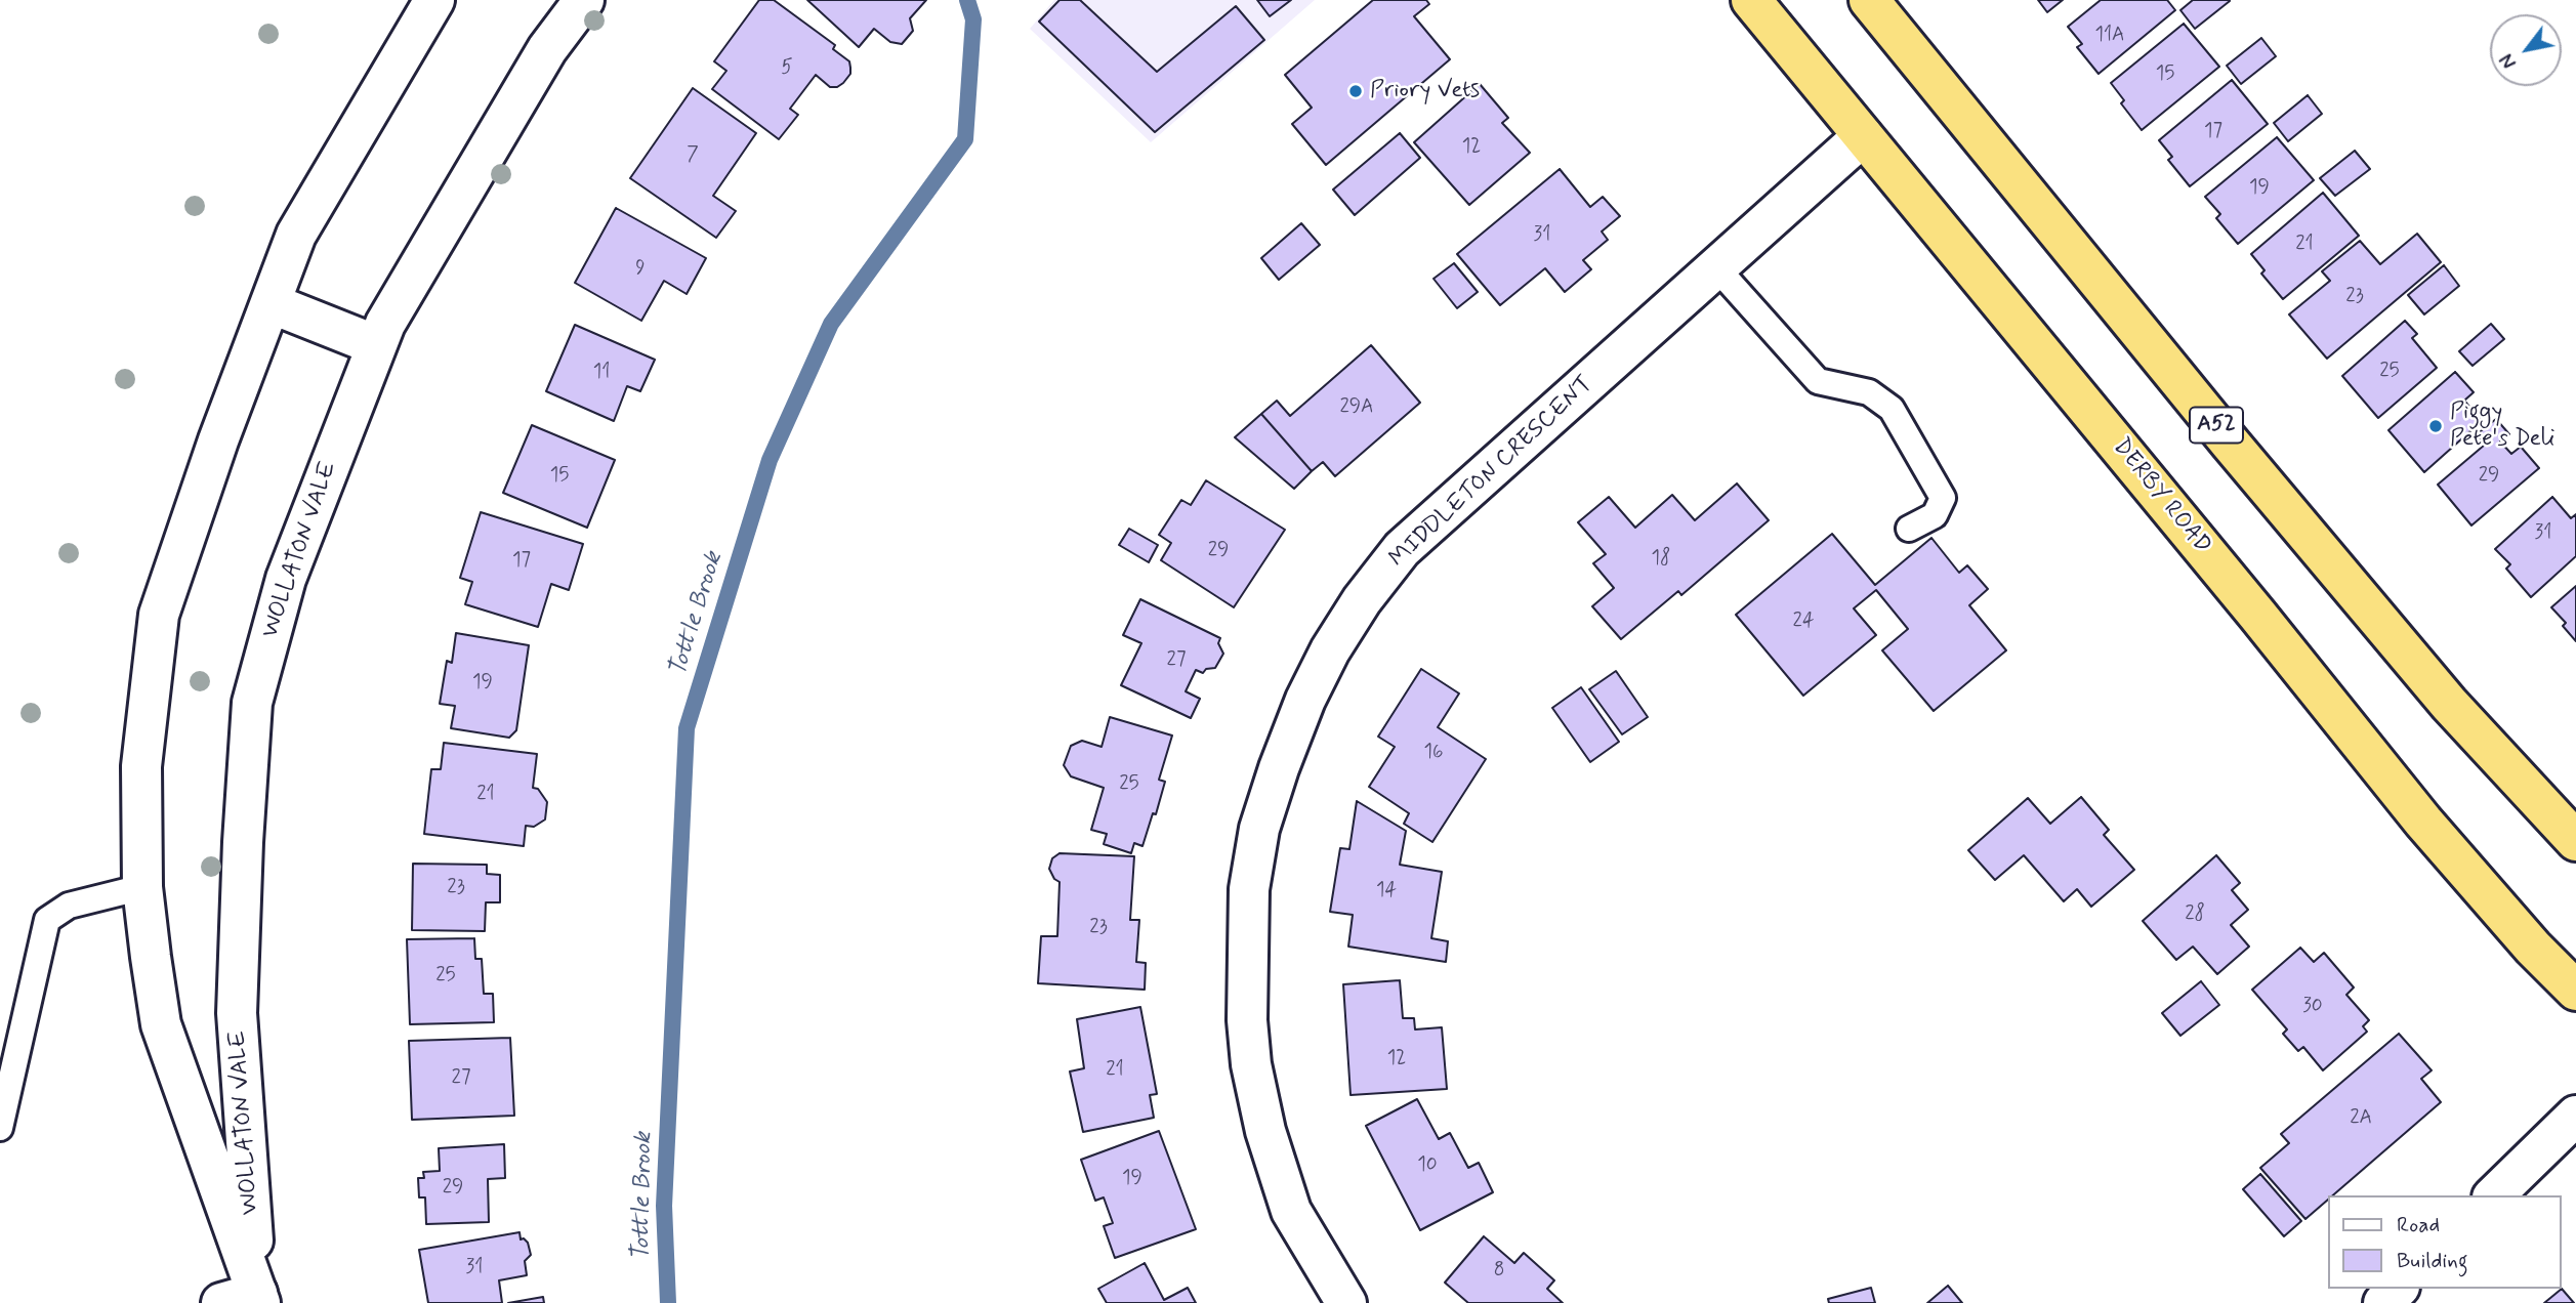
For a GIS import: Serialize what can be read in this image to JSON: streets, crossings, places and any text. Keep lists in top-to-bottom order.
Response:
{
  "streets": {
    "highway": ["A52", "DERBY ROAD"],
    "street": ["MIDDLETON CRESCENT", "WOLLATON VALE"]
  },
  "crossings": [
    ["MIDDLETON CRESCENT", "DERBY ROAD"]
  ],
  "water": ["Tottle Brook"],
  "places": ["Priory Vets", "Piggy Pete's Deli"],
  "house_numbers": [
    "11A",
    "5",
    "15",
    "17",
    "12",
    "7",
    "19",
    "31",
    "21",
    "9",
    "23",
    "25",
    "11",
    "29A",
    "15",
    "29",
    "31",
    "29",
    "18",
    "17",
    "24",
    "27",
    "19",
    "16",
    "25",
    "21",
    "23",
    "14",
    "28",
    "23",
    "25",
    "30",
    "12",
    "21",
    "27",
    "2A",
    "10",
    "19",
    "29",
    "31",
    "8"
  ],
  "legend": ["Road", "Building"],
  "north": "bottom left"
}
